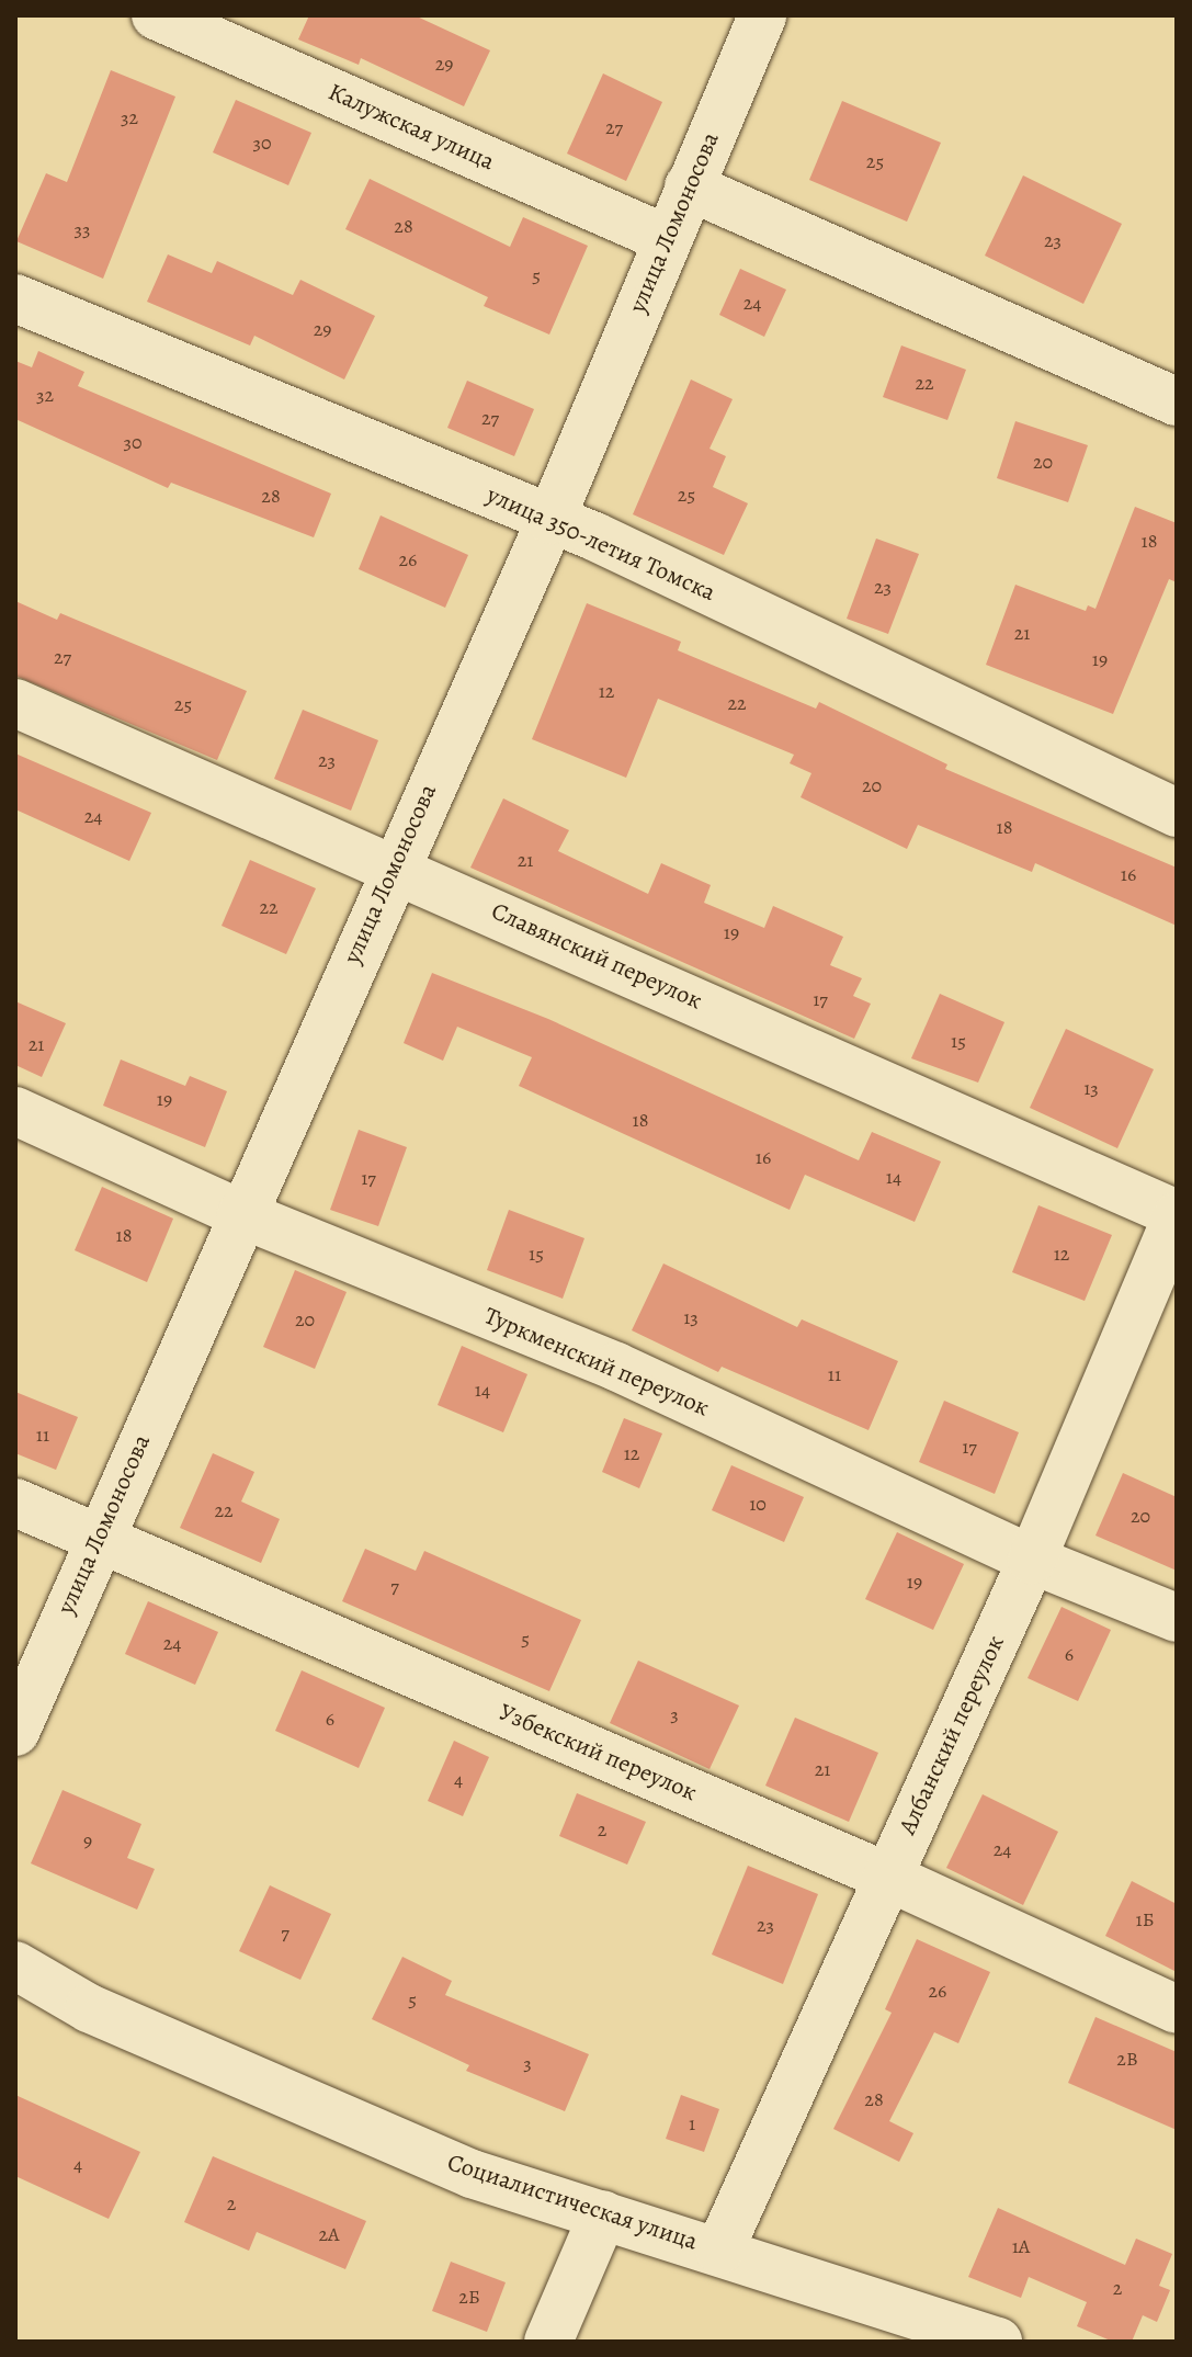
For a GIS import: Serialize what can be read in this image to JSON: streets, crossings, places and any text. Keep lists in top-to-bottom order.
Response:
{
  "streets": {
    "street": [
      "Калужская улица",
      "улица Ломоносова",
      "улица 350-летия Томска",
      "Славянский переулок",
      "Туркменский переулок",
      "Албанский переулок",
      "Узбекский переулок",
      "Социалистическая улица"
    ]
  },
  "crossings": [
    ["Калужская улица", "улица Ломоносова"],
    ["улица Ломоносова", "улица 350-летия Томска"],
    ["улица Ломоносова", "Славянский переулок"],
    ["улица Ломоносова", "Туркменский переулок"],
    ["улица Ломоносова", "Узбекский переулок"],
    ["Славянский переулок", "Албанский переулок"],
    ["Туркменский переулок", "Албанский переулок"],
    ["Албанский переулок", "Узбекский переулок"],
    ["Албанский переулок", "Социалистическая улица"]
  ],
  "house_numbers": [
    "29",
    "32",
    "27",
    "30",
    "25",
    "28",
    "33",
    "23",
    "5",
    "24",
    "29",
    "22",
    "32",
    "27",
    "30",
    "20",
    "25",
    "28",
    "18",
    "26",
    "23",
    "21",
    "27",
    "19",
    "12",
    "22",
    "25",
    "23",
    "20",
    "24",
    "18",
    "21",
    "16",
    "22",
    "19",
    "17",
    "15",
    "21",
    "13",
    "19",
    "18",
    "16",
    "14",
    "17",
    "18",
    "15",
    "12",
    "13",
    "20",
    "11",
    "14",
    "11",
    "17",
    "12",
    "10",
    "22",
    "20",
    "19",
    "7",
    "5",
    "24",
    "6",
    "3",
    "6",
    "21",
    "4",
    "2",
    "9",
    "24",
    "1Б",
    "23",
    "7",
    "26",
    "5",
    "2В",
    "3",
    "28",
    "1",
    "4",
    "2",
    "2А",
    "1А",
    "2",
    "2Б"
  ]
}
